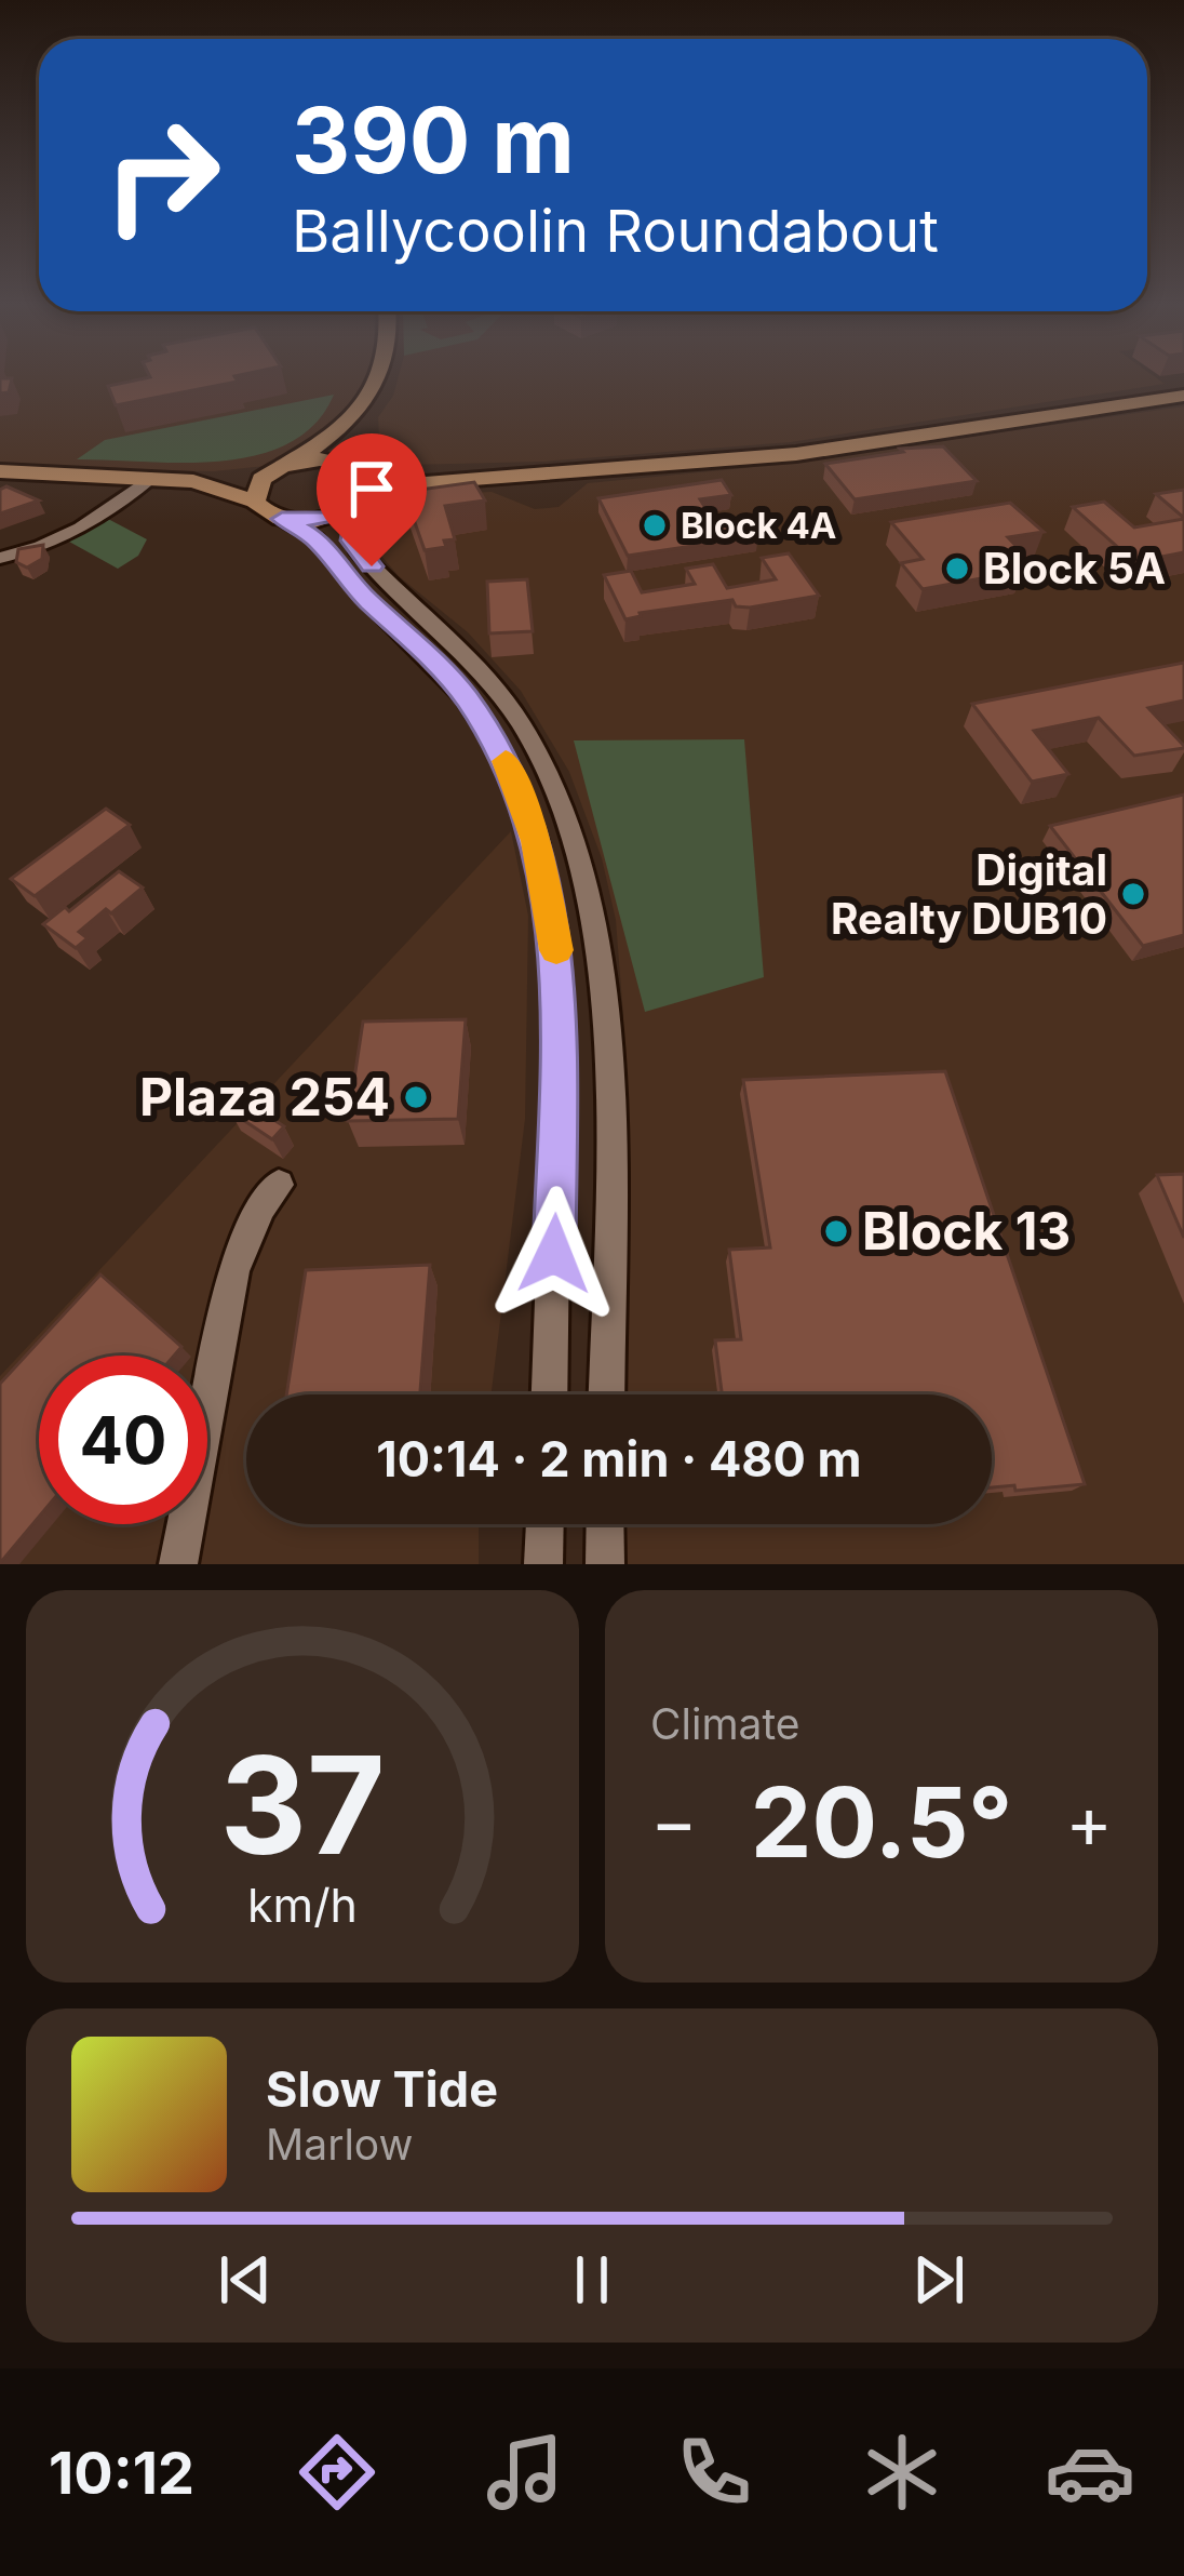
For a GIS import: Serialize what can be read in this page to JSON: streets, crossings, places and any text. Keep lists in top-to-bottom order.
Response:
{
  "places": [
    "Block 4A",
    "Block 5A",
    "Digital Realty DUB10",
    "Plaza 254",
    "Block 13"
  ],
  "page": {
    "turn": ["390 m", "Ballycoolin Roundabout"],
    "limit": "40",
    "trip": "10:14 · 2 min · 480 m",
    "tile": "Climate",
    "heat": ["−", "20.5°", "+"],
    "song": ["Slow Tide", "Marlow"],
    "tabs": "10:12",
    "gauge": ["37", "km/h"]
  }
}
